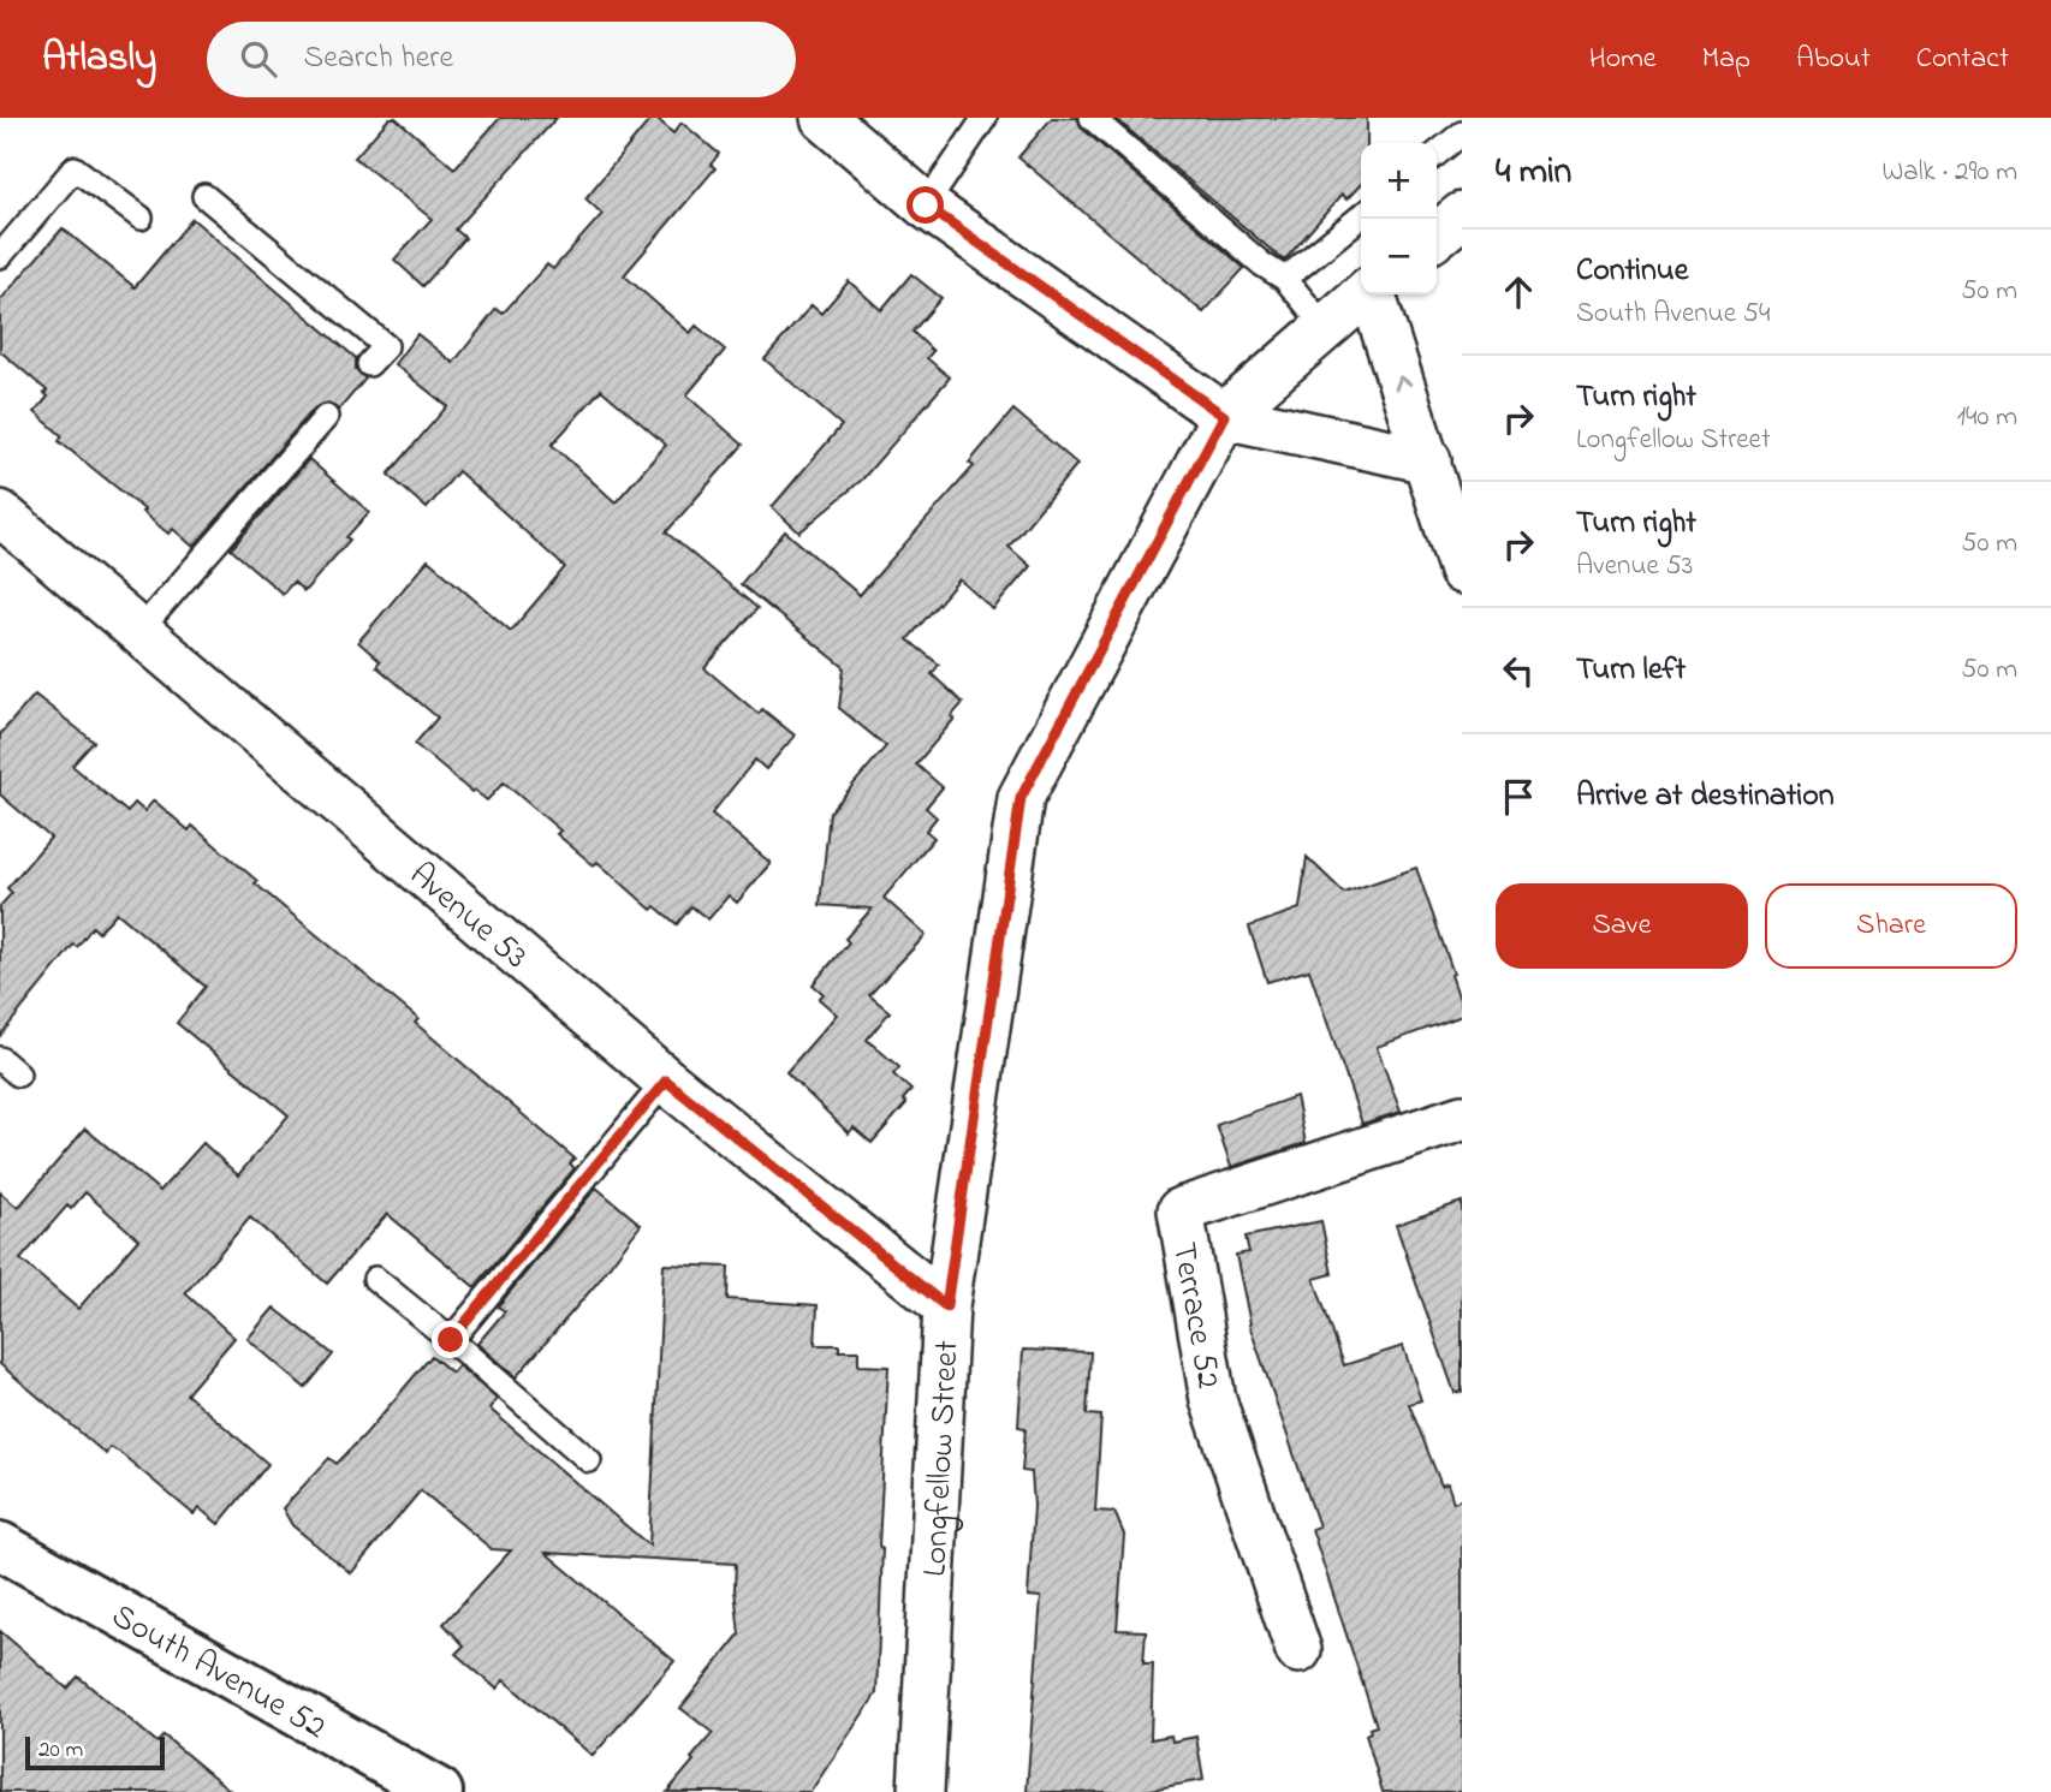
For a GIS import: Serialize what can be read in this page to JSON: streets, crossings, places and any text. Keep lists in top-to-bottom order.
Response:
{
  "streets": {
    "street": [
      "Avenue 53",
      "Terrace 52",
      "Longfellow Street",
      "South Avenue 52"
    ]
  },
  "crossings": [
    ["Avenue 53", "Longfellow Street"]
  ],
  "scale_bar": "20 m",
  "page": {
    "header": "Atlasly",
    "search": "Search here",
    "nav": [
      "Home",
      "Map",
      "About",
      "Contact"
    ],
    "heading": ["4 min", "Walk · 290 m"],
    "map_buttons": ["+", "−"],
    "list": [
      ["Continue", "South Avenue 54", "50 m"],
      ["Turn right", "Longfellow Street", "140 m"],
      ["Turn right", "Avenue 53", "50 m"],
      ["Turn left", "50 m"],
      "Arrive at destination"
    ],
    "buttons": ["Save", "Share"],
    "scale": "20 m"
  }
}
